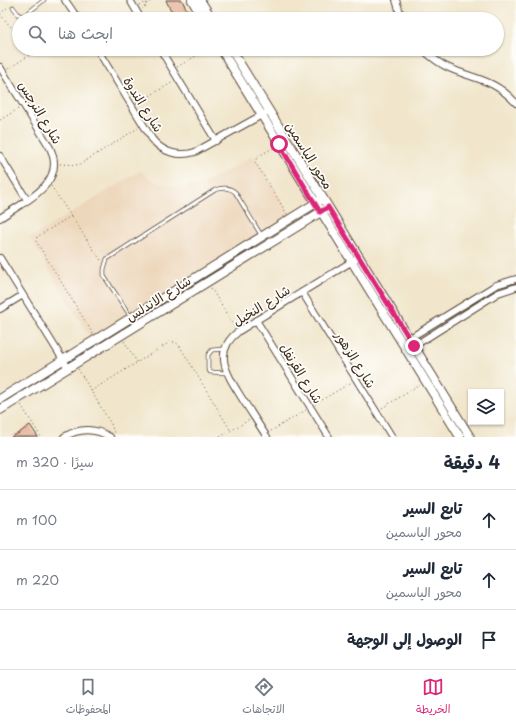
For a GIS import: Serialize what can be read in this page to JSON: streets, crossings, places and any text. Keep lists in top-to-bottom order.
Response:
{
  "streets": {
    "street": [
      "شارع الندوة",
      "شارع النرجس",
      "محور الياسمين",
      "شارع الاندلس",
      "شارع النخيل",
      "شارع الزهور",
      "شارع القرنفل"
    ]
  },
  "crossings": [
    ["شارع الندوة", "محور الياسمين"],
    ["محور الياسمين", "شارع الاندلس"],
    ["محور الياسمين", "شارع النخيل"],
    ["شارع النخيل", "شارع الزهور"],
    ["شارع النخيل", "شارع القرنفل"]
  ],
  "page": {
    "search": "ابحث هنا",
    "heading": ["4 دقيقة", "سيرًا · 320 m"],
    "list": [
      ["تابع السير", "محور الياسمين", "100 m"],
      ["تابع السير", "محور الياسمين", "220 m"],
      "الوصول إلى الوجهة"
    ],
    "nav": ["الخريطة", "الاتجاهات", "المحفوظات"]
  }
}
